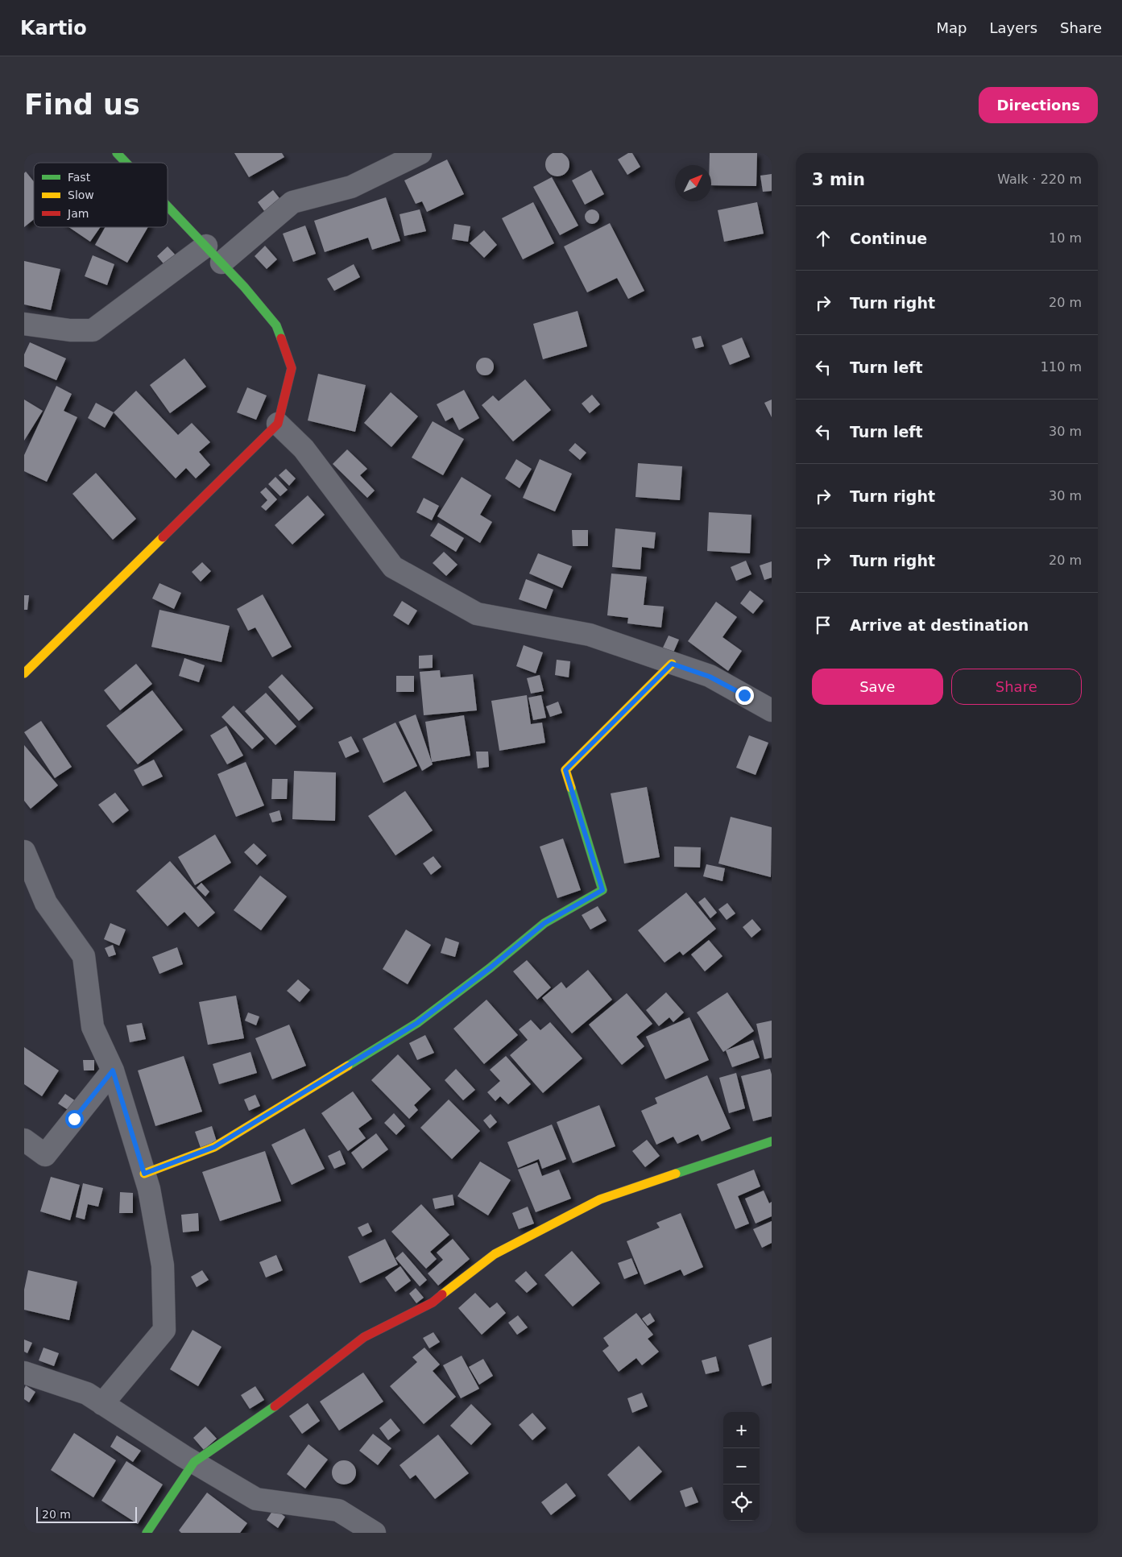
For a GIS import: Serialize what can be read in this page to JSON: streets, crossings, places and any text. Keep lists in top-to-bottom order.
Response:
{
  "legend": ["Fast", "Slow", "Jam"],
  "scale_bar": "20 m",
  "north": "top right",
  "page": {
    "header": "Kartio",
    "nav": ["Map", "Layers", "Share"],
    "buttons": [
      "Directions",
      ["Save", "Share"]
    ],
    "title": "Find us",
    "heading": ["3 min", "Walk · 220 m"],
    "list": [
      ["Continue", "10 m"],
      ["Turn right", "20 m"],
      ["Turn left", "110 m"],
      ["Turn left", "30 m"],
      ["Turn right", "30 m"],
      ["Turn right", "20 m"],
      "Arrive at destination"
    ],
    "map_buttons": ["+", "−"],
    "scale": "20 m"
  }
}
